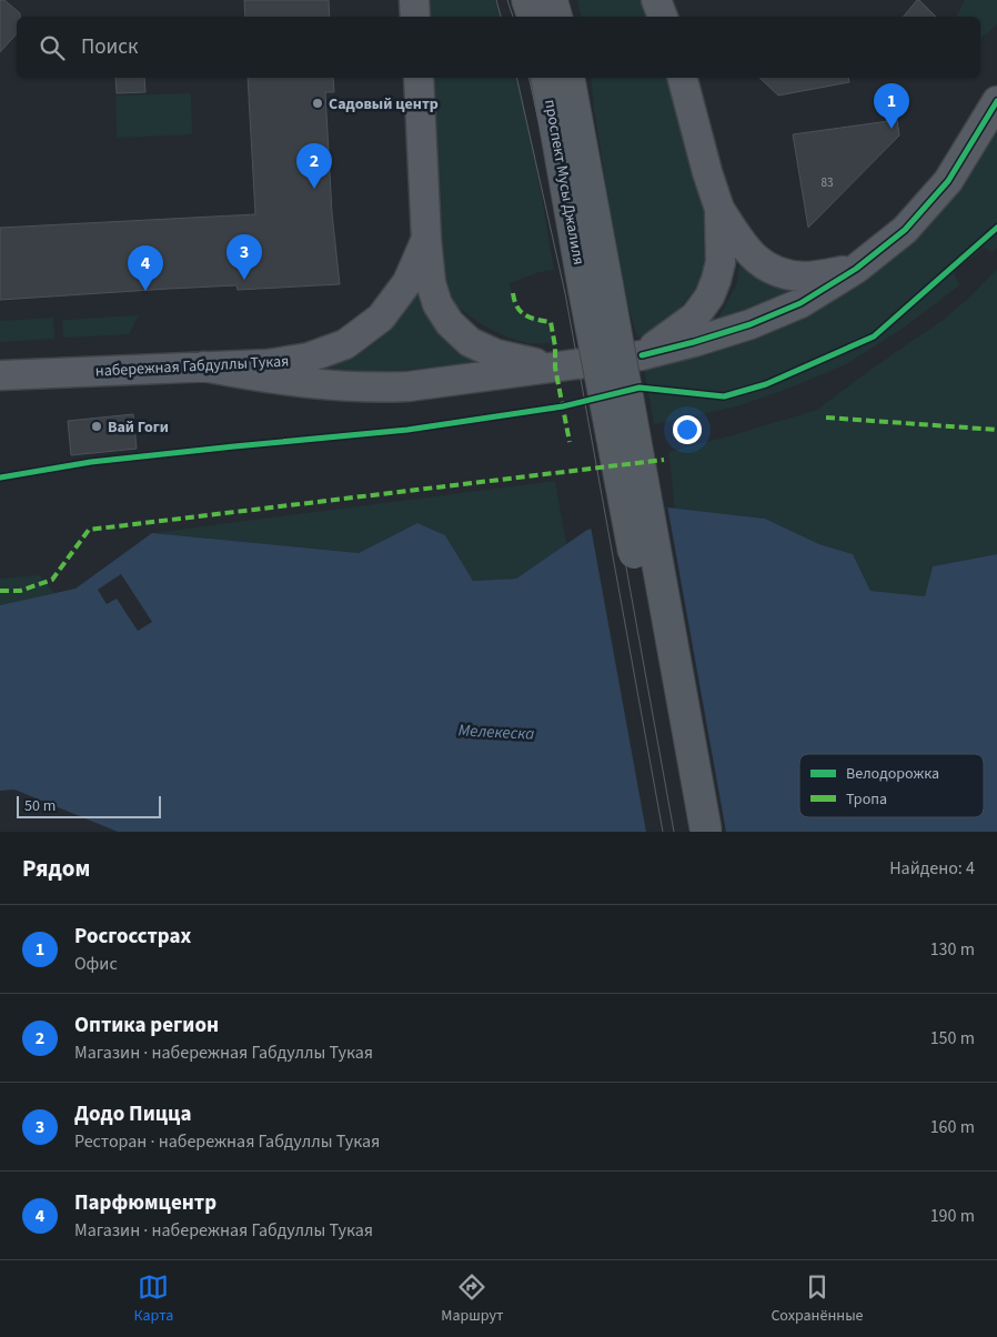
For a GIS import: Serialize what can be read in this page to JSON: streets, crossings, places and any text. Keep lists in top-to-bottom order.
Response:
{
  "streets": {
    "main road": ["проспект Мусы Джалиля", "набережная Габдуллы Тукая"]
  },
  "water": ["Мелекеска"],
  "places": ["Садовый центр", "Вай Гоги"],
  "house_numbers": ["83"],
  "legend": ["Велодорожка", "Тропа"],
  "scale_bar": "50 m",
  "page": {
    "search": "Поиск",
    "pins": [
      "1",
      "2",
      "3",
      "4"
    ],
    "scale": "50 m",
    "heading": ["Рядом", "Найдено: 4"],
    "list": [
      {
        "mark": "1",
        "name": "Росгосстрах",
        "note": "Офис",
        "value": "130 m"
      },
      {
        "mark": "2",
        "name": "Оптика регион",
        "note": "Магазин · набережная Габдуллы Тукая",
        "value": "150 m"
      },
      {
        "mark": "3",
        "name": "Додо Пицца",
        "note": "Ресторан · набережная Габдуллы Тукая",
        "value": "160 m"
      },
      {
        "mark": "4",
        "name": "Парфюмцентр",
        "note": "Магазин · набережная Габдуллы Тукая",
        "value": "190 m"
      }
    ],
    "nav": ["Карта", "Маршрут", "Сохранённые"]
  }
}
